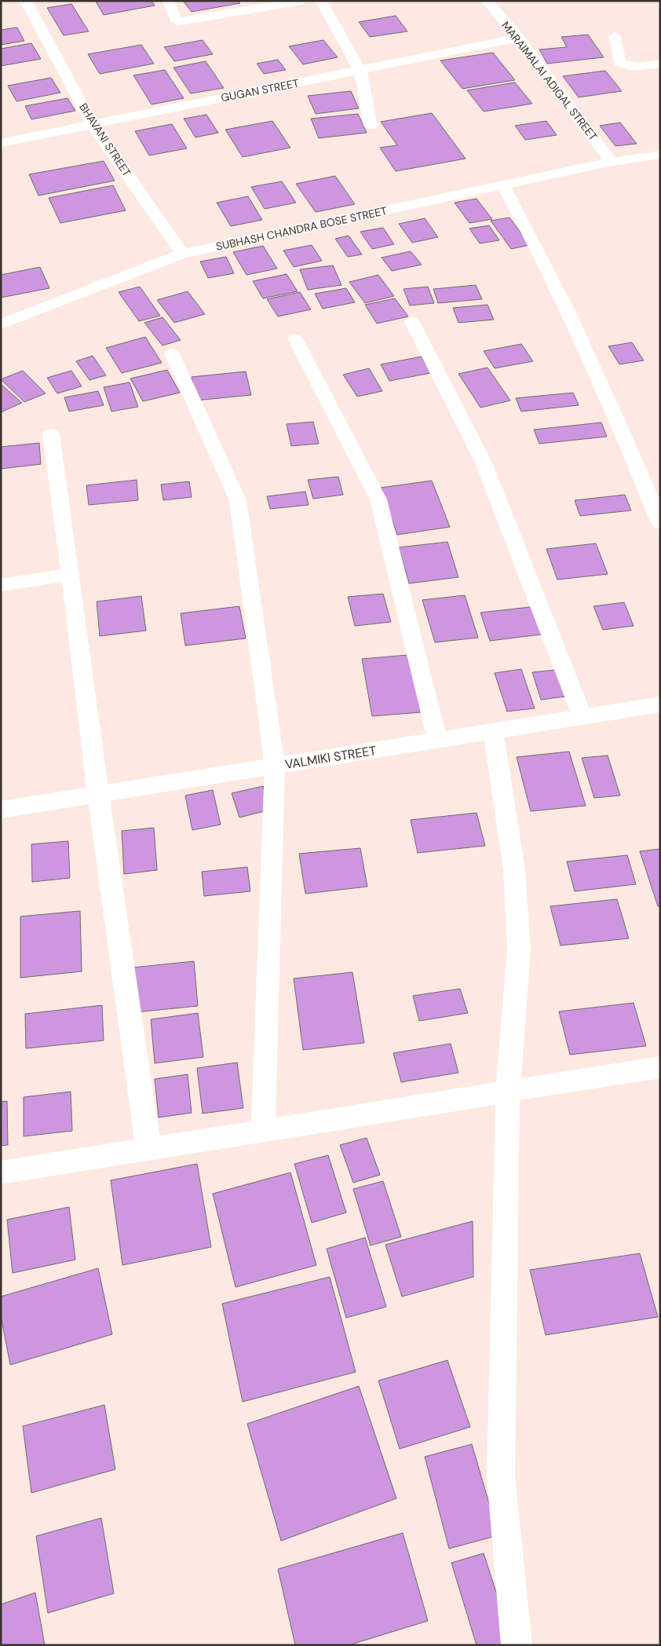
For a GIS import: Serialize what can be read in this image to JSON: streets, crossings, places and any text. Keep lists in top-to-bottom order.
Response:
{
  "streets": {
    "street": [
      "MARAIMALAI ADIGAL STREET",
      "GUGAN STREET",
      "BHAVANI STREET",
      "SUBHASH CHANDRA BOSE STREET",
      "VALMIKI STREET"
    ]
  },
  "crossings": [
    ["MARAIMALAI ADIGAL STREET", "GUGAN STREET"],
    ["MARAIMALAI ADIGAL STREET", "SUBHASH CHANDRA BOSE STREET"],
    ["GUGAN STREET", "BHAVANI STREET"],
    ["BHAVANI STREET", "SUBHASH CHANDRA BOSE STREET"]
  ]
}
